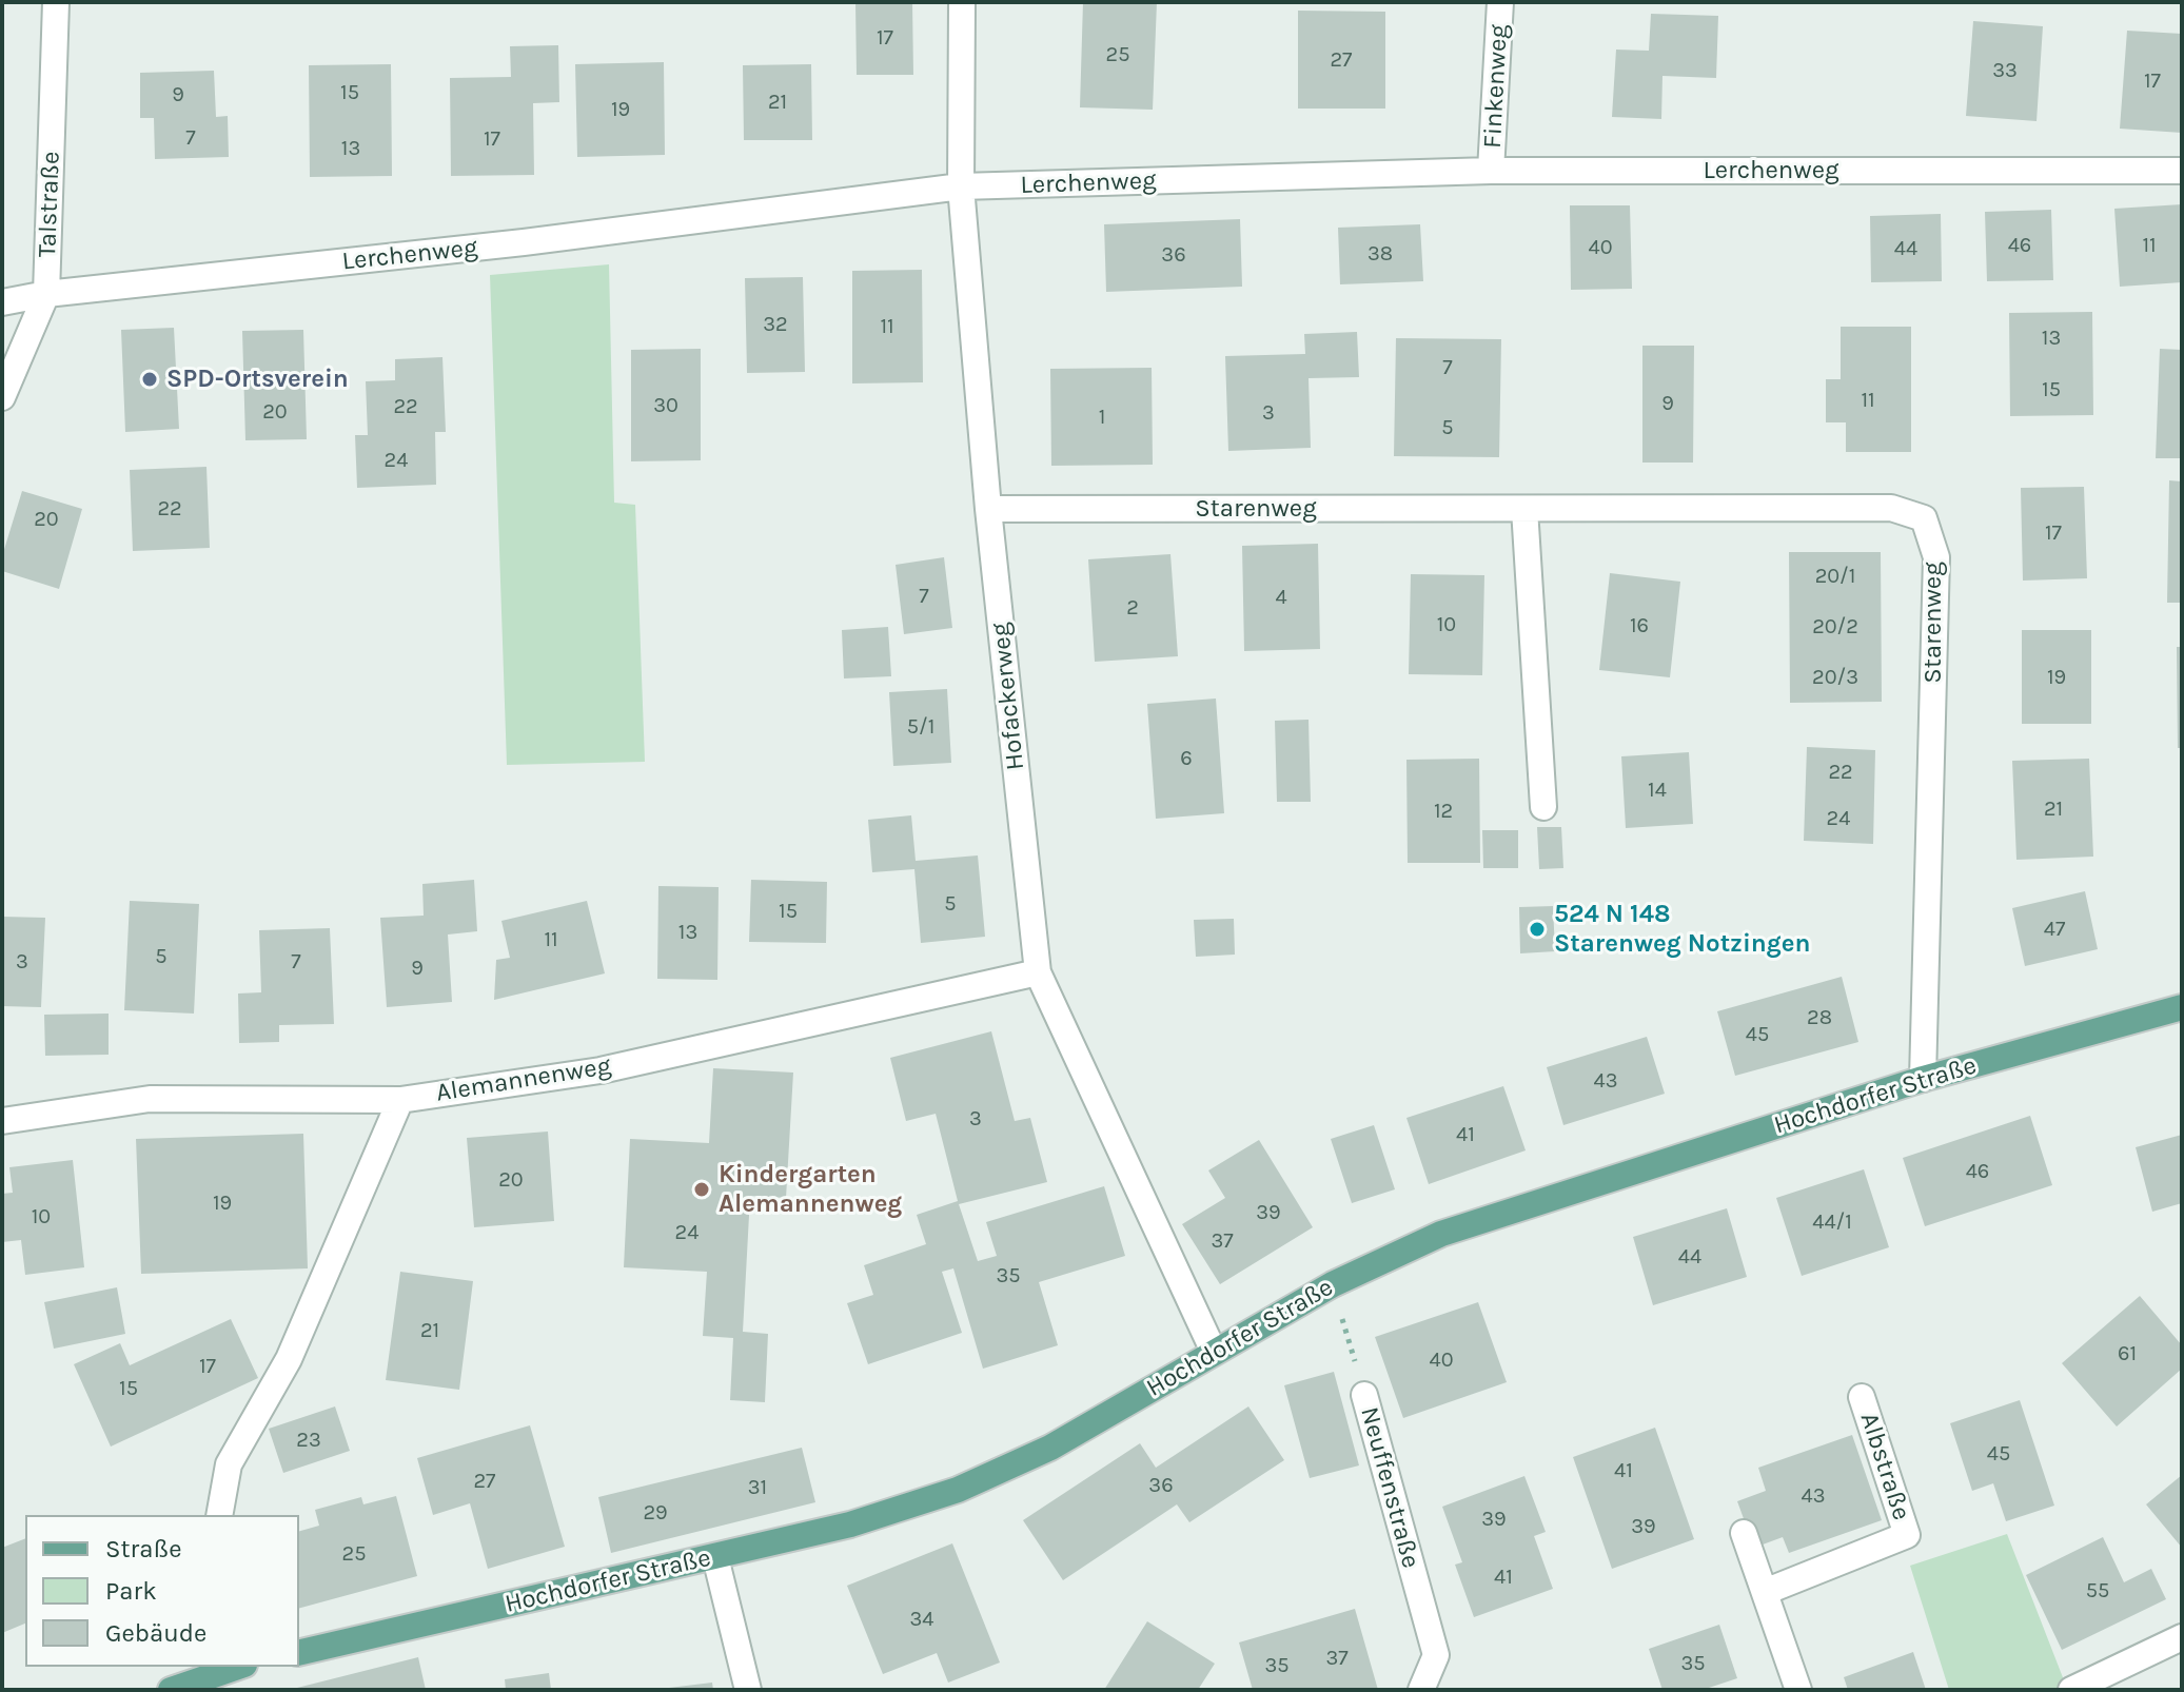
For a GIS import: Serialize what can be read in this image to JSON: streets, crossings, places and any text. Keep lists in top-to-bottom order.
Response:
{
  "streets": {
    "main road": ["Hochdorfer Straße"],
    "street": [
      "Finkenweg",
      "Lerchenweg",
      "Talstraße",
      "Starenweg",
      "Hofackerweg",
      "Alemannenweg",
      "Albstraße",
      "Neuffenstraße"
    ]
  },
  "crossings": [
    ["Finkenweg", "Lerchenweg"],
    ["Lerchenweg", "Talstraße"],
    ["Lerchenweg", "Hofackerweg"],
    ["Starenweg", "Hofackerweg"],
    ["Starenweg", "Hochdorfer Straße"],
    ["Hofackerweg", "Alemannenweg"],
    ["Hofackerweg", "Hochdorfer Straße"],
    ["Hochdorfer Straße", "Neuffenstraße"]
  ],
  "places": ["SPD-Ortsverein", "524 N 148 Starenweg Notzingen", "Kindergarten Alemannenweg"],
  "house_numbers": [
    "17",
    "25",
    "27",
    "33",
    "17",
    "15",
    "9",
    "21",
    "19",
    "7",
    "17",
    "13",
    "46",
    "11",
    "40",
    "44",
    "38",
    "36",
    "32",
    "11",
    "13",
    "7",
    "15",
    "11",
    "9",
    "30",
    "22",
    "20",
    "3",
    "1",
    "5",
    "24",
    "22",
    "20",
    "17",
    "20/1",
    "7",
    "4",
    "2",
    "10",
    "16",
    "20/2",
    "20/3",
    "19",
    "5/1",
    "6",
    "22",
    "14",
    "21",
    "12",
    "24",
    "5",
    "15",
    "47",
    "13",
    "11",
    "5",
    "3",
    "7",
    "9",
    "28",
    "45",
    "43",
    "3",
    "41",
    "46",
    "20",
    "19",
    "39",
    "10",
    "44/1",
    "24",
    "37",
    "44",
    "35",
    "21",
    "61",
    "40",
    "17",
    "15",
    "23",
    "45",
    "41",
    "27",
    "36",
    "31",
    "43",
    "29",
    "39",
    "39",
    "25",
    "41",
    "55",
    "34",
    "37",
    "35",
    "35"
  ],
  "legend": ["Straße", "Park", "Gebäude"]
}
